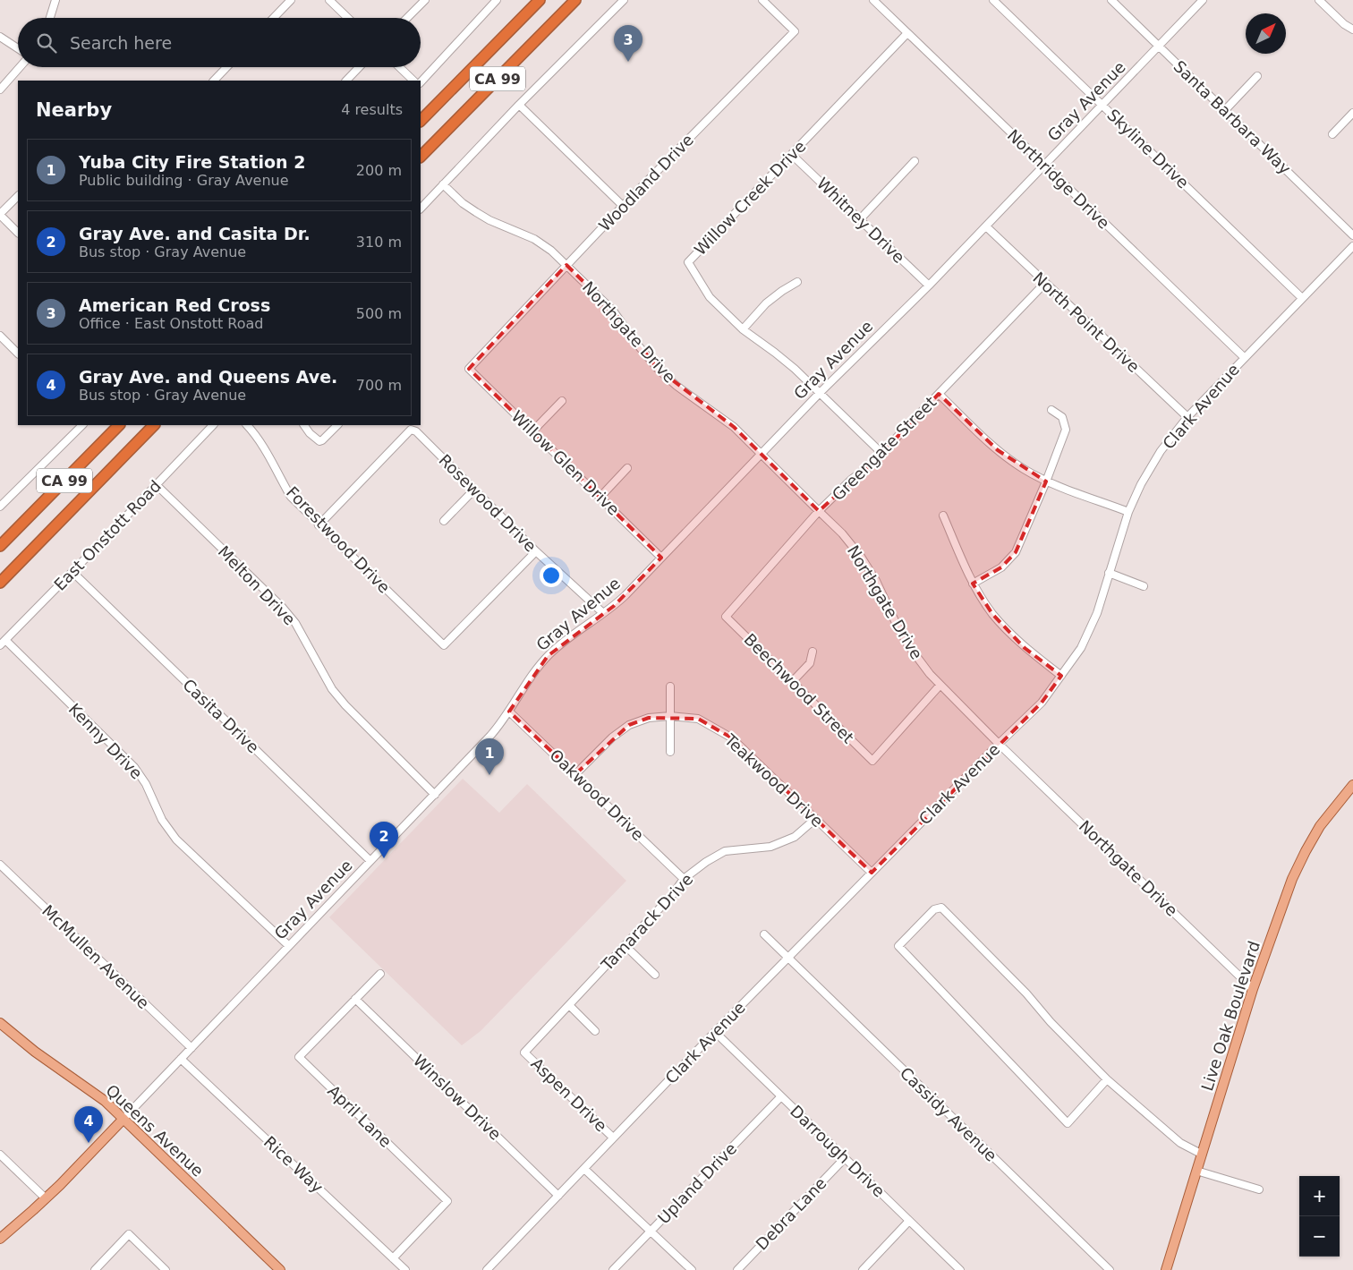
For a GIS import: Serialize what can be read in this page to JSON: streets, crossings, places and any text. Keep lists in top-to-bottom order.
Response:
{
  "streets": {
    "highway": ["CA 99"],
    "main road": ["Gray Avenue", "Live Oak Boulevard", "Queens Avenue"],
    "street": [
      "Santa Barbara Way",
      "Skyline Drive",
      "Northridge Drive",
      "Woodland Drive",
      "Willow Creek Drive",
      "Whitney Drive",
      "North Point Drive",
      "Northgate Drive",
      "Clark Avenue",
      "Greengate Street",
      "Willow Glen Drive",
      "Rosewood Drive",
      "East Onstott Road",
      "Forestwood Drive",
      "Melton Drive",
      "Beechwood Street",
      "Casita Drive",
      "Kenny Drive",
      "Teakwood Drive",
      "Oakwood Drive",
      "Tamarack Drive",
      "McMullen Avenue",
      "Aspen Drive",
      "Winslow Drive",
      "Cassidy Avenue",
      "April Lane",
      "Darrough Drive",
      "Rice Way",
      "Upland Drive",
      "Debra Lane"
    ]
  },
  "crossings": [
    ["Gray Avenue", "Santa Barbara Way"],
    ["Gray Avenue", "Skyline Drive"],
    ["Gray Avenue", "Northridge Drive"],
    ["Gray Avenue", "Willow Creek Drive"],
    ["Gray Avenue", "Whitney Drive"],
    ["Gray Avenue", "North Point Drive"],
    ["Gray Avenue", "Northgate Drive"],
    ["Gray Avenue", "Willow Glen Drive"],
    ["Gray Avenue", "Rosewood Drive"],
    ["Gray Avenue", "Melton Drive"],
    ["Gray Avenue", "Casita Drive"],
    ["Gray Avenue", "Kenny Drive"],
    ["Gray Avenue", "Oakwood Drive"],
    ["Gray Avenue", "McMullen Avenue"],
    ["Gray Avenue", "Queens Avenue"],
    ["Gray Avenue", "Rice Way"],
    ["Skyline Drive", "Clark Avenue"],
    ["Northridge Drive", "Willow Creek Drive"],
    ["Northridge Drive", "Clark Avenue"],
    ["Woodland Drive", "Northgate Drive"],
    ["Woodland Drive", "Willow Glen Drive"],
    ["Willow Creek Drive", "Whitney Drive"],
    ["Willow Creek Drive", "Greengate Street"],
    ["North Point Drive", "Clark Avenue"],
    ["North Point Drive", "Greengate Street"],
    ["Northgate Drive", "Clark Avenue"],
    ["Northgate Drive", "Greengate Street"],
    ["Northgate Drive", "Beechwood Street"],
    ["Northgate Drive", "Live Oak Boulevard"],
    ["Clark Avenue", "Teakwood Drive"],
    ["Clark Avenue", "Aspen Drive"],
    ["Clark Avenue", "Winslow Drive"],
    ["Clark Avenue", "Cassidy Avenue"],
    ["Clark Avenue", "Darrough Drive"],
    ["Greengate Street", "Beechwood Street"],
    ["Rosewood Drive", "Forestwood Drive"],
    ["East Onstott Road", "Melton Drive"],
    ["East Onstott Road", "Casita Drive"],
    ["East Onstott Road", "Kenny Drive"],
    ["Teakwood Drive", "Oakwood Drive"],
    ["Teakwood Drive", "Tamarack Drive"],
    ["Oakwood Drive", "Tamarack Drive"],
    ["Tamarack Drive", "Aspen Drive"],
    ["Winslow Drive", "April Lane"],
    ["April Lane", "Rice Way"],
    ["Darrough Drive", "Upland Drive"],
    ["Darrough Drive", "Debra Lane"]
  ],
  "north": "top right",
  "page": {
    "search": "Search here",
    "pins": [
      "3",
      "1",
      "2",
      "4"
    ],
    "heading": ["Nearby", "4 results"],
    "list": [
      {
        "mark": "1",
        "name": "Yuba City Fire Station 2",
        "note": "Public building · Gray Avenue",
        "value": "200 m"
      },
      {
        "mark": "2",
        "name": "Gray Ave. and Casita Dr.",
        "note": "Bus stop · Gray Avenue",
        "value": "310 m"
      },
      {
        "mark": "3",
        "name": "American Red Cross",
        "note": "Office · East Onstott Road",
        "value": "500 m"
      },
      {
        "mark": "4",
        "name": "Gray Ave. and Queens Ave.",
        "note": "Bus stop · Gray Avenue",
        "value": "700 m"
      }
    ],
    "map_buttons": ["+", "−"]
  }
}
